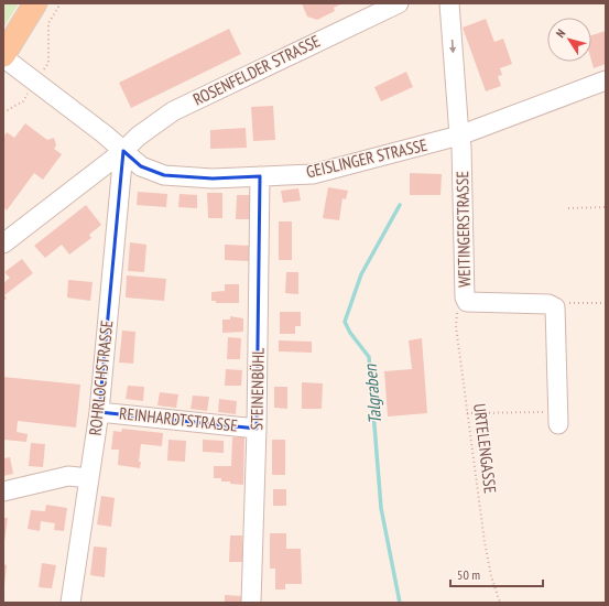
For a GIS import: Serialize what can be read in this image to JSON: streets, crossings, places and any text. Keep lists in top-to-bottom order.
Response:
{
  "streets": {
    "street": [
      "ROSENFELDER STRASSE",
      "GEISLINGER STRASSE",
      "WEITINGERSTRASSE",
      "ROHRLOCHSTRASSE",
      "STEINENBÜHL",
      "REINHARDTSTRASSE"
    ],
    "path": ["URTELENGASSE"]
  },
  "crossings": [
    ["ROSENFELDER STRASSE", "GEISLINGER STRASSE"],
    ["ROSENFELDER STRASSE", "ROHRLOCHSTRASSE"],
    ["GEISLINGER STRASSE", "WEITINGERSTRASSE"],
    ["GEISLINGER STRASSE", "ROHRLOCHSTRASSE"],
    ["GEISLINGER STRASSE", "STEINENBÜHL"],
    ["WEITINGERSTRASSE", "URTELENGASSE"],
    ["ROHRLOCHSTRASSE", "REINHARDTSTRASSE"],
    ["STEINENBÜHL", "REINHARDTSTRASSE"]
  ],
  "water": ["Talgraben"],
  "scale_bar": "50 m",
  "north": "top left"
}
